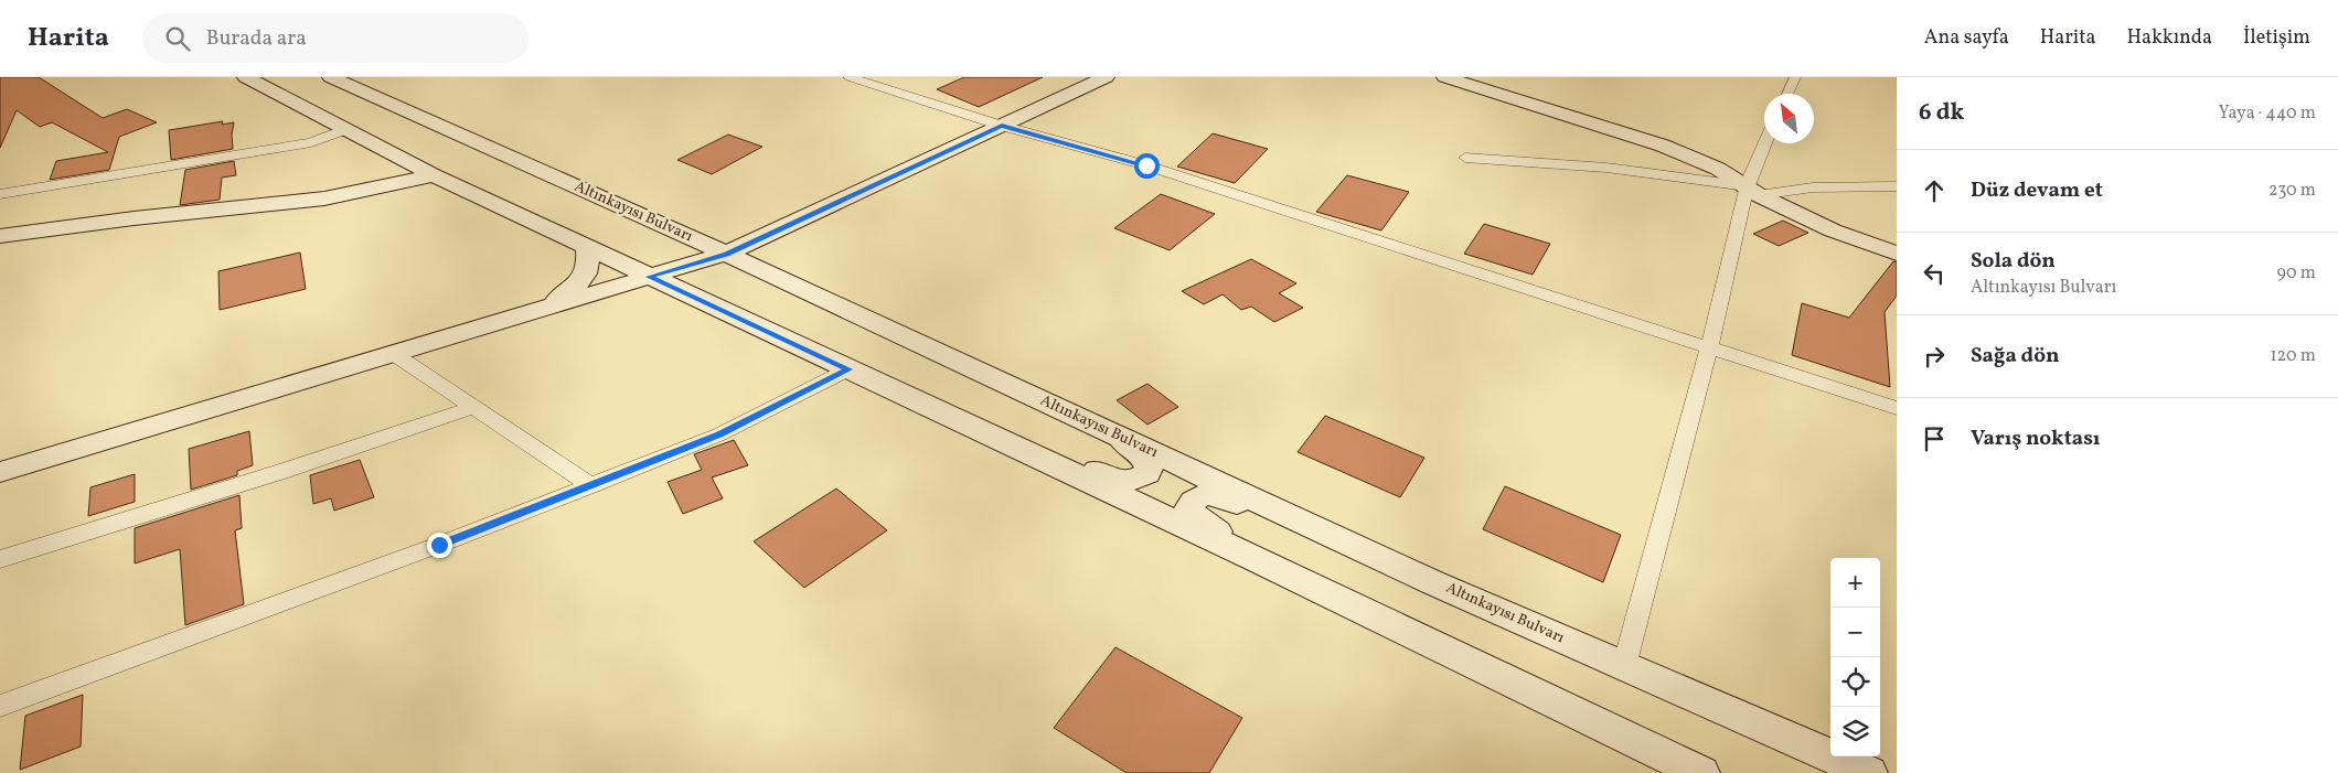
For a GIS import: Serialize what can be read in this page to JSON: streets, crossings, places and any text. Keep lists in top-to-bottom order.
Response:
{
  "streets": {
    "main road": ["Altınkayısı Bulvarı"]
  },
  "north": "top left",
  "page": {
    "header": "Harita",
    "search": "Burada ara",
    "nav": [
      "Ana sayfa",
      "Harita",
      "Hakkında",
      "İletişim"
    ],
    "heading": ["6 dk", "Yaya · 440 m"],
    "list": [
      ["Düz devam et", "230 m"],
      ["Sola dön", "Altınkayısı Bulvarı", "90 m"],
      ["Sağa dön", "120 m"],
      "Varış noktası"
    ],
    "map_buttons": ["+", "−"]
  }
}
